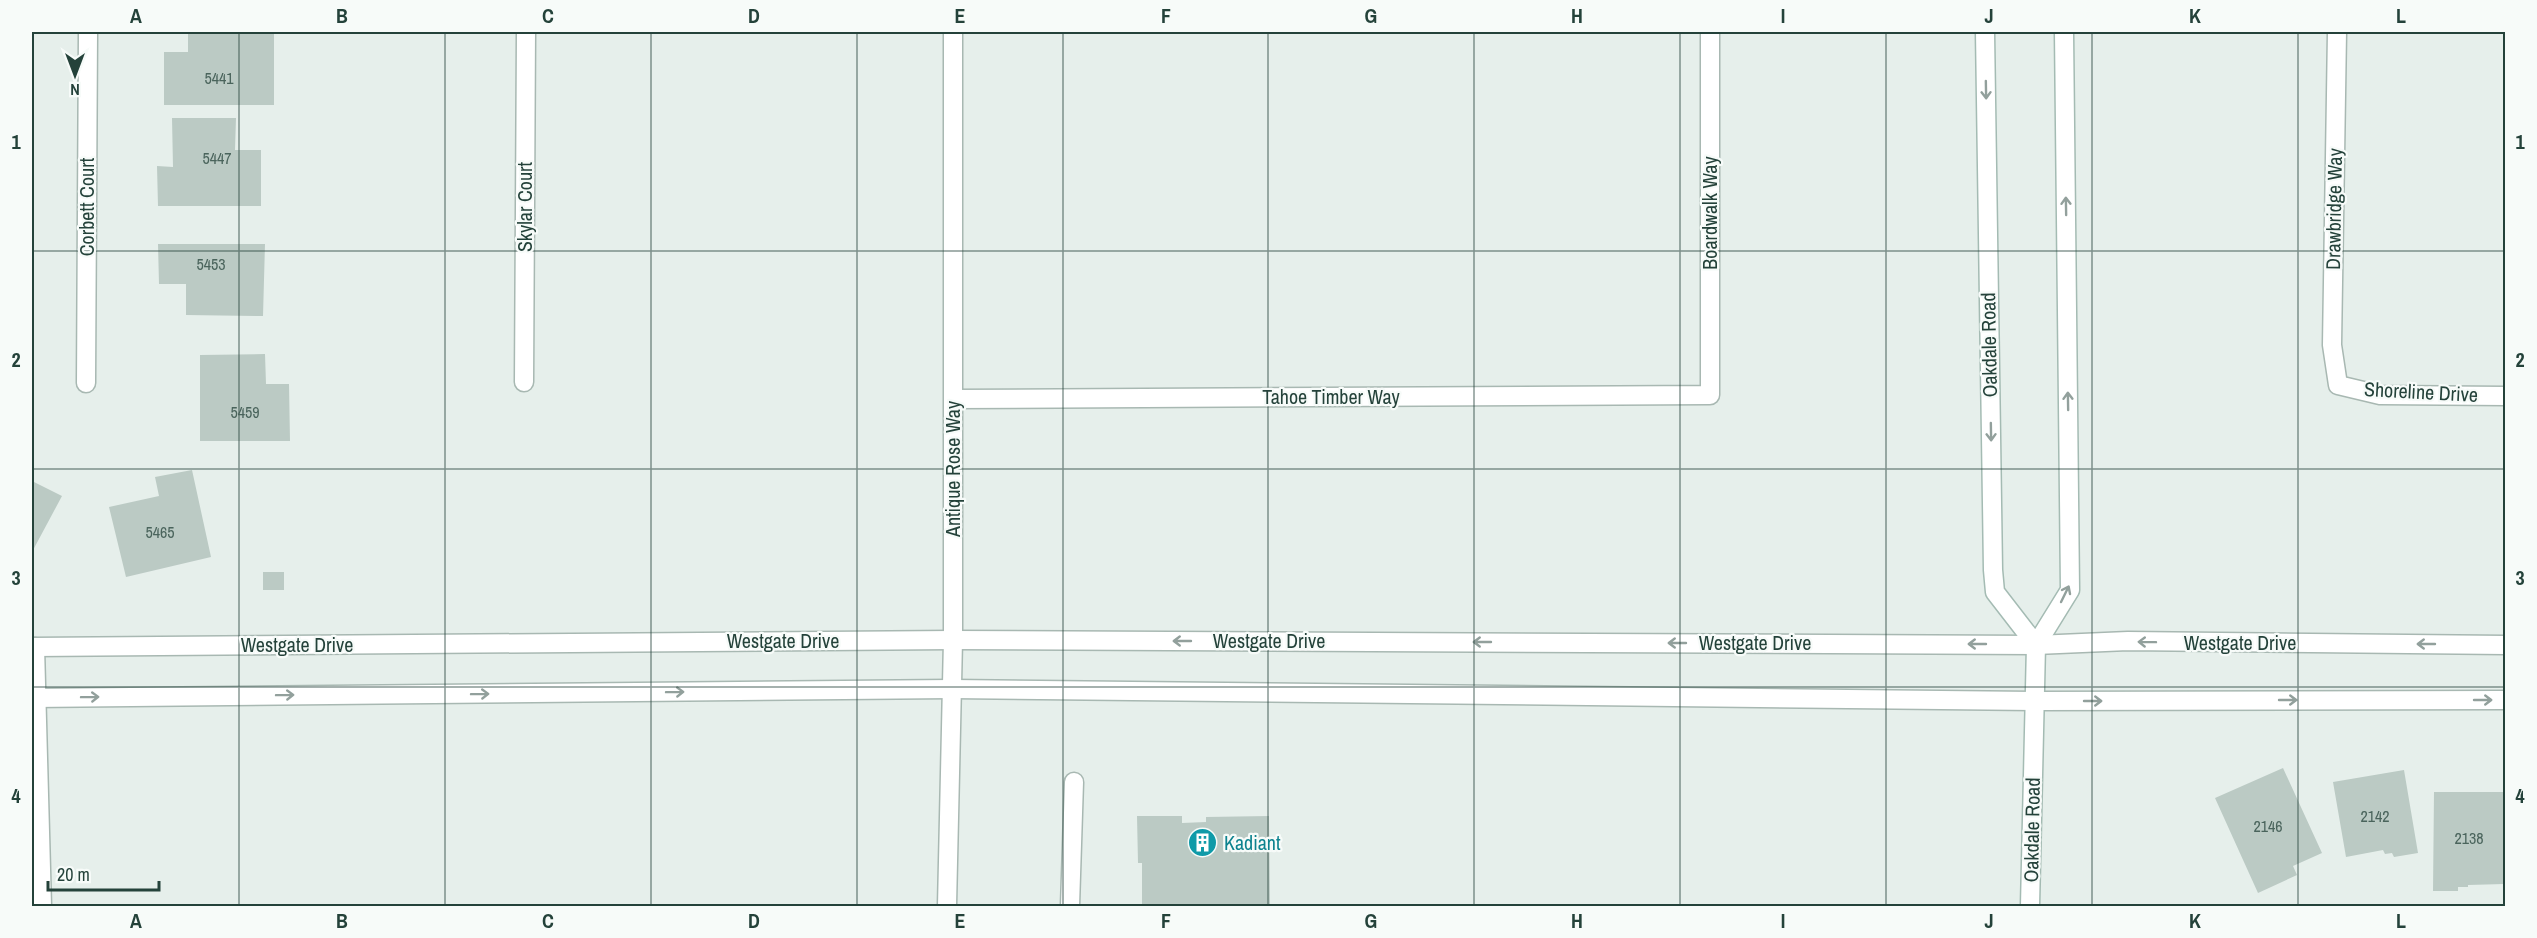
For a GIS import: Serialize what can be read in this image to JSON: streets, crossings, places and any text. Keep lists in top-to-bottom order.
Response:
{
  "streets": {
    "street": [
      "Corbett Court",
      "Skylar Court",
      "Drawbridge Way",
      "Boardwalk Way",
      "Oakdale Road",
      "Shoreline Drive",
      "Tahoe Timber Way",
      "Antique Rose Way",
      "Westgate Drive"
    ]
  },
  "crossings": [
    ["Drawbridge Way", "Shoreline Drive"],
    ["Boardwalk Way", "Tahoe Timber Way"],
    ["Oakdale Road", "Westgate Drive"],
    ["Tahoe Timber Way", "Antique Rose Way"],
    ["Antique Rose Way", "Westgate Drive"]
  ],
  "places": {
    "building": ["Kadiant"]
  },
  "house_numbers": [
    "5441",
    "5447",
    "5453",
    "5459",
    "5465",
    "2142",
    "2146",
    "2138"
  ],
  "scale_bar": "20 m",
  "north": "bottom",
  "grid": {
    "columns": [
      "A",
      "B",
      "C",
      "D",
      "E",
      "F",
      "G",
      "H",
      "I",
      "J",
      "K",
      "L"
    ],
    "rows": [
      "1",
      "2",
      "3",
      "4"
    ]
  }
}
